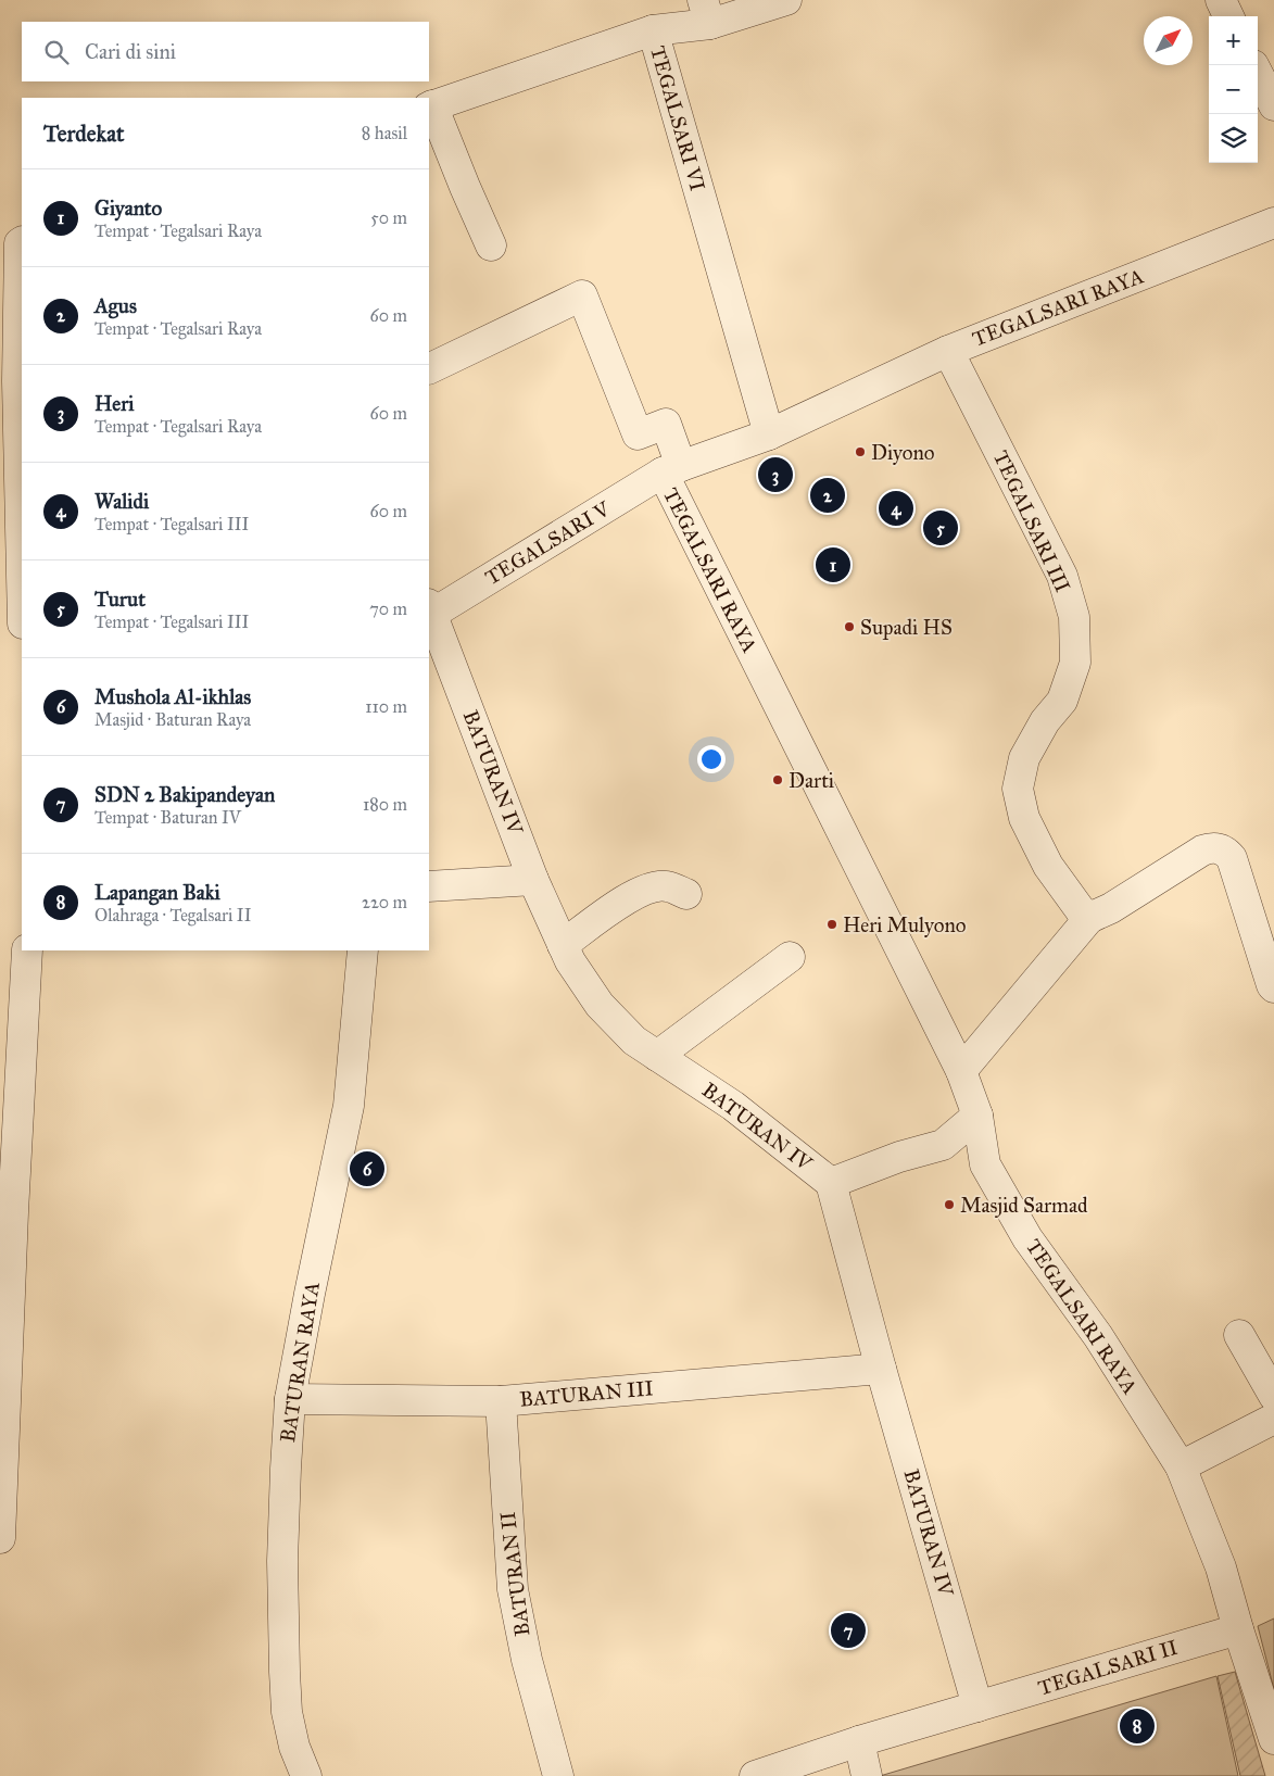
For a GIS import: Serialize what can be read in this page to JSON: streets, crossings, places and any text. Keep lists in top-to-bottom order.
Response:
{
  "streets": {
    "street": [
      "TEGALSARI VI",
      "TEGALSARI RAYA",
      "TEGALSARI III",
      "TEGALSARI V",
      "BATURAN IV",
      "BATURAN RAYA",
      "BATURAN III",
      "BATURAN II",
      "TEGALSARI II"
    ]
  },
  "crossings": [
    ["TEGALSARI VI", "TEGALSARI RAYA"],
    ["TEGALSARI RAYA", "TEGALSARI III"],
    ["TEGALSARI RAYA", "TEGALSARI V"],
    ["TEGALSARI RAYA", "TEGALSARI II"],
    ["TEGALSARI V", "BATURAN IV"],
    ["BATURAN IV", "BATURAN III"],
    ["BATURAN IV", "TEGALSARI II"],
    ["BATURAN RAYA", "BATURAN III"],
    ["BATURAN III", "BATURAN II"]
  ],
  "places": [
    "Diyono",
    "Supadi HS",
    "Darti",
    "Heri Mulyono",
    "Masjid Sarmad"
  ],
  "north": "top right",
  "page": {
    "map_buttons": ["+", "−"],
    "search": "Cari di sini",
    "heading": ["Terdekat", "8 hasil"],
    "list": [
      {
        "mark": "1",
        "name": "Giyanto",
        "note": "Tempat · Tegalsari Raya",
        "value": "50 m"
      },
      {
        "mark": "2",
        "name": "Agus",
        "note": "Tempat · Tegalsari Raya",
        "value": "60 m"
      },
      {
        "mark": "3",
        "name": "Heri",
        "note": "Tempat · Tegalsari Raya",
        "value": "60 m"
      },
      {
        "mark": "4",
        "name": "Walidi",
        "note": "Tempat · Tegalsari III",
        "value": "60 m"
      },
      {
        "mark": "5",
        "name": "Turut",
        "note": "Tempat · Tegalsari III",
        "value": "70 m"
      },
      {
        "mark": "6",
        "name": "Mushola Al-ikhlas",
        "note": "Masjid · Baturan Raya",
        "value": "110 m"
      },
      {
        "mark": "7",
        "name": "SDN 2 Bakipandeyan",
        "note": "Tempat · Baturan IV",
        "value": "180 m"
      },
      {
        "mark": "8",
        "name": "Lapangan Baki",
        "note": "Olahraga · Tegalsari II",
        "value": "220 m"
      }
    ],
    "pins": [
      "3",
      "2",
      "4",
      "5",
      "1",
      "6",
      "7",
      "8"
    ]
  }
}
